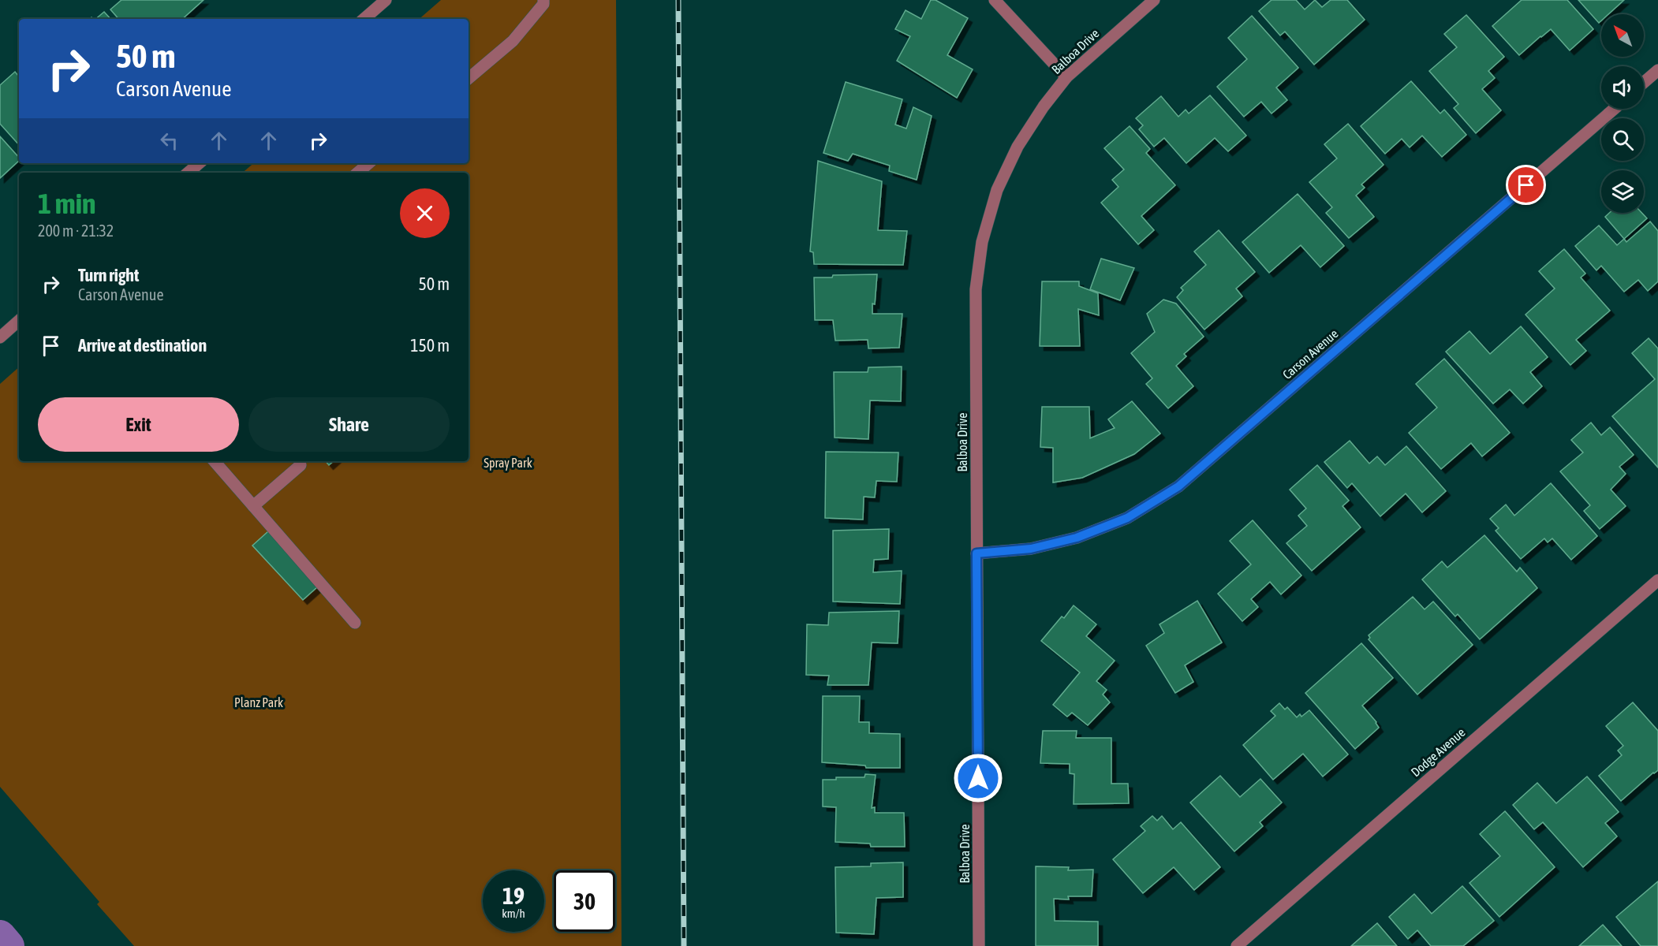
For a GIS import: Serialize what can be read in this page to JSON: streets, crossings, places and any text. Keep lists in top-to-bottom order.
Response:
{
  "streets": {
    "street": ["Balboa Drive", "Carson Avenue", "Dodge Avenue"]
  },
  "crossings": [
    ["Balboa Drive", "Carson Avenue"]
  ],
  "parks": ["Spray Park", "Planz Park"],
  "north": "top left",
  "page": {
    "turn": ["50 m", "Carson Avenue"],
    "heading": ["1 min", "200 m · 21:32"],
    "list": [
      {
        "name": "Turn right",
        "note": "Carson Avenue",
        "value": "50 m"
      },
      {
        "name": "Arrive at destination",
        "value": "150 m"
      }
    ],
    "buttons": ["Exit", "Share"],
    "speed": "19 km/h",
    "limit": "30"
  }
}
